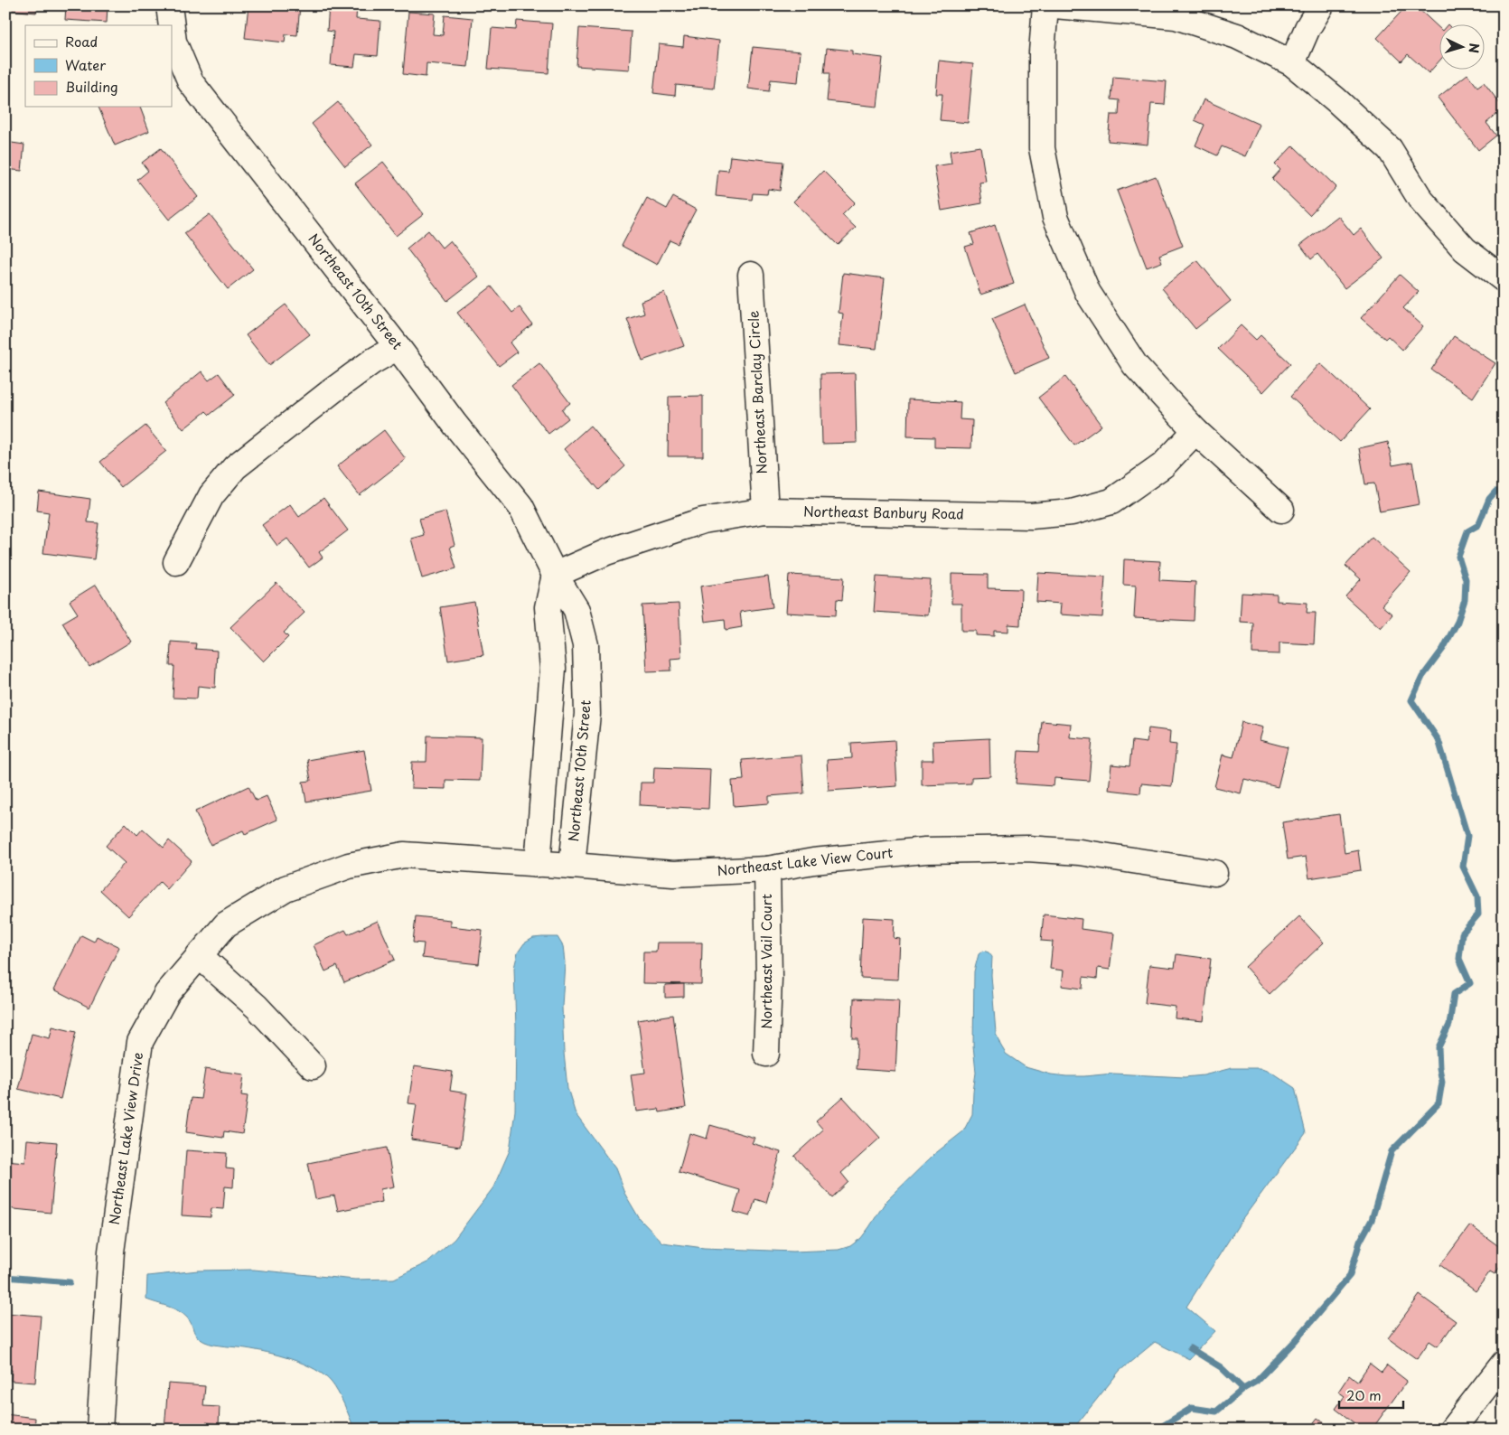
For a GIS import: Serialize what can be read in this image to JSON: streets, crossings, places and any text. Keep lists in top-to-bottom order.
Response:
{
  "streets": {
    "street": [
      "Northeast 10th Street",
      "Northeast Barclay Circle",
      "Northeast Banbury Road",
      "Northeast Lake View Court",
      "Northeast Vail Court",
      "Northeast Lake View Drive"
    ]
  },
  "crossings": [
    ["Northeast 10th Street", "Northeast Banbury Road"],
    ["Northeast 10th Street", "Northeast Lake View Court"],
    ["Northeast Barclay Circle", "Northeast Banbury Road"],
    ["Northeast Lake View Court", "Northeast Vail Court"],
    ["Northeast Lake View Court", "Northeast Lake View Drive"]
  ],
  "legend": ["Road", "Water", "Building"],
  "scale_bar": "20 m",
  "north": "right"
}
